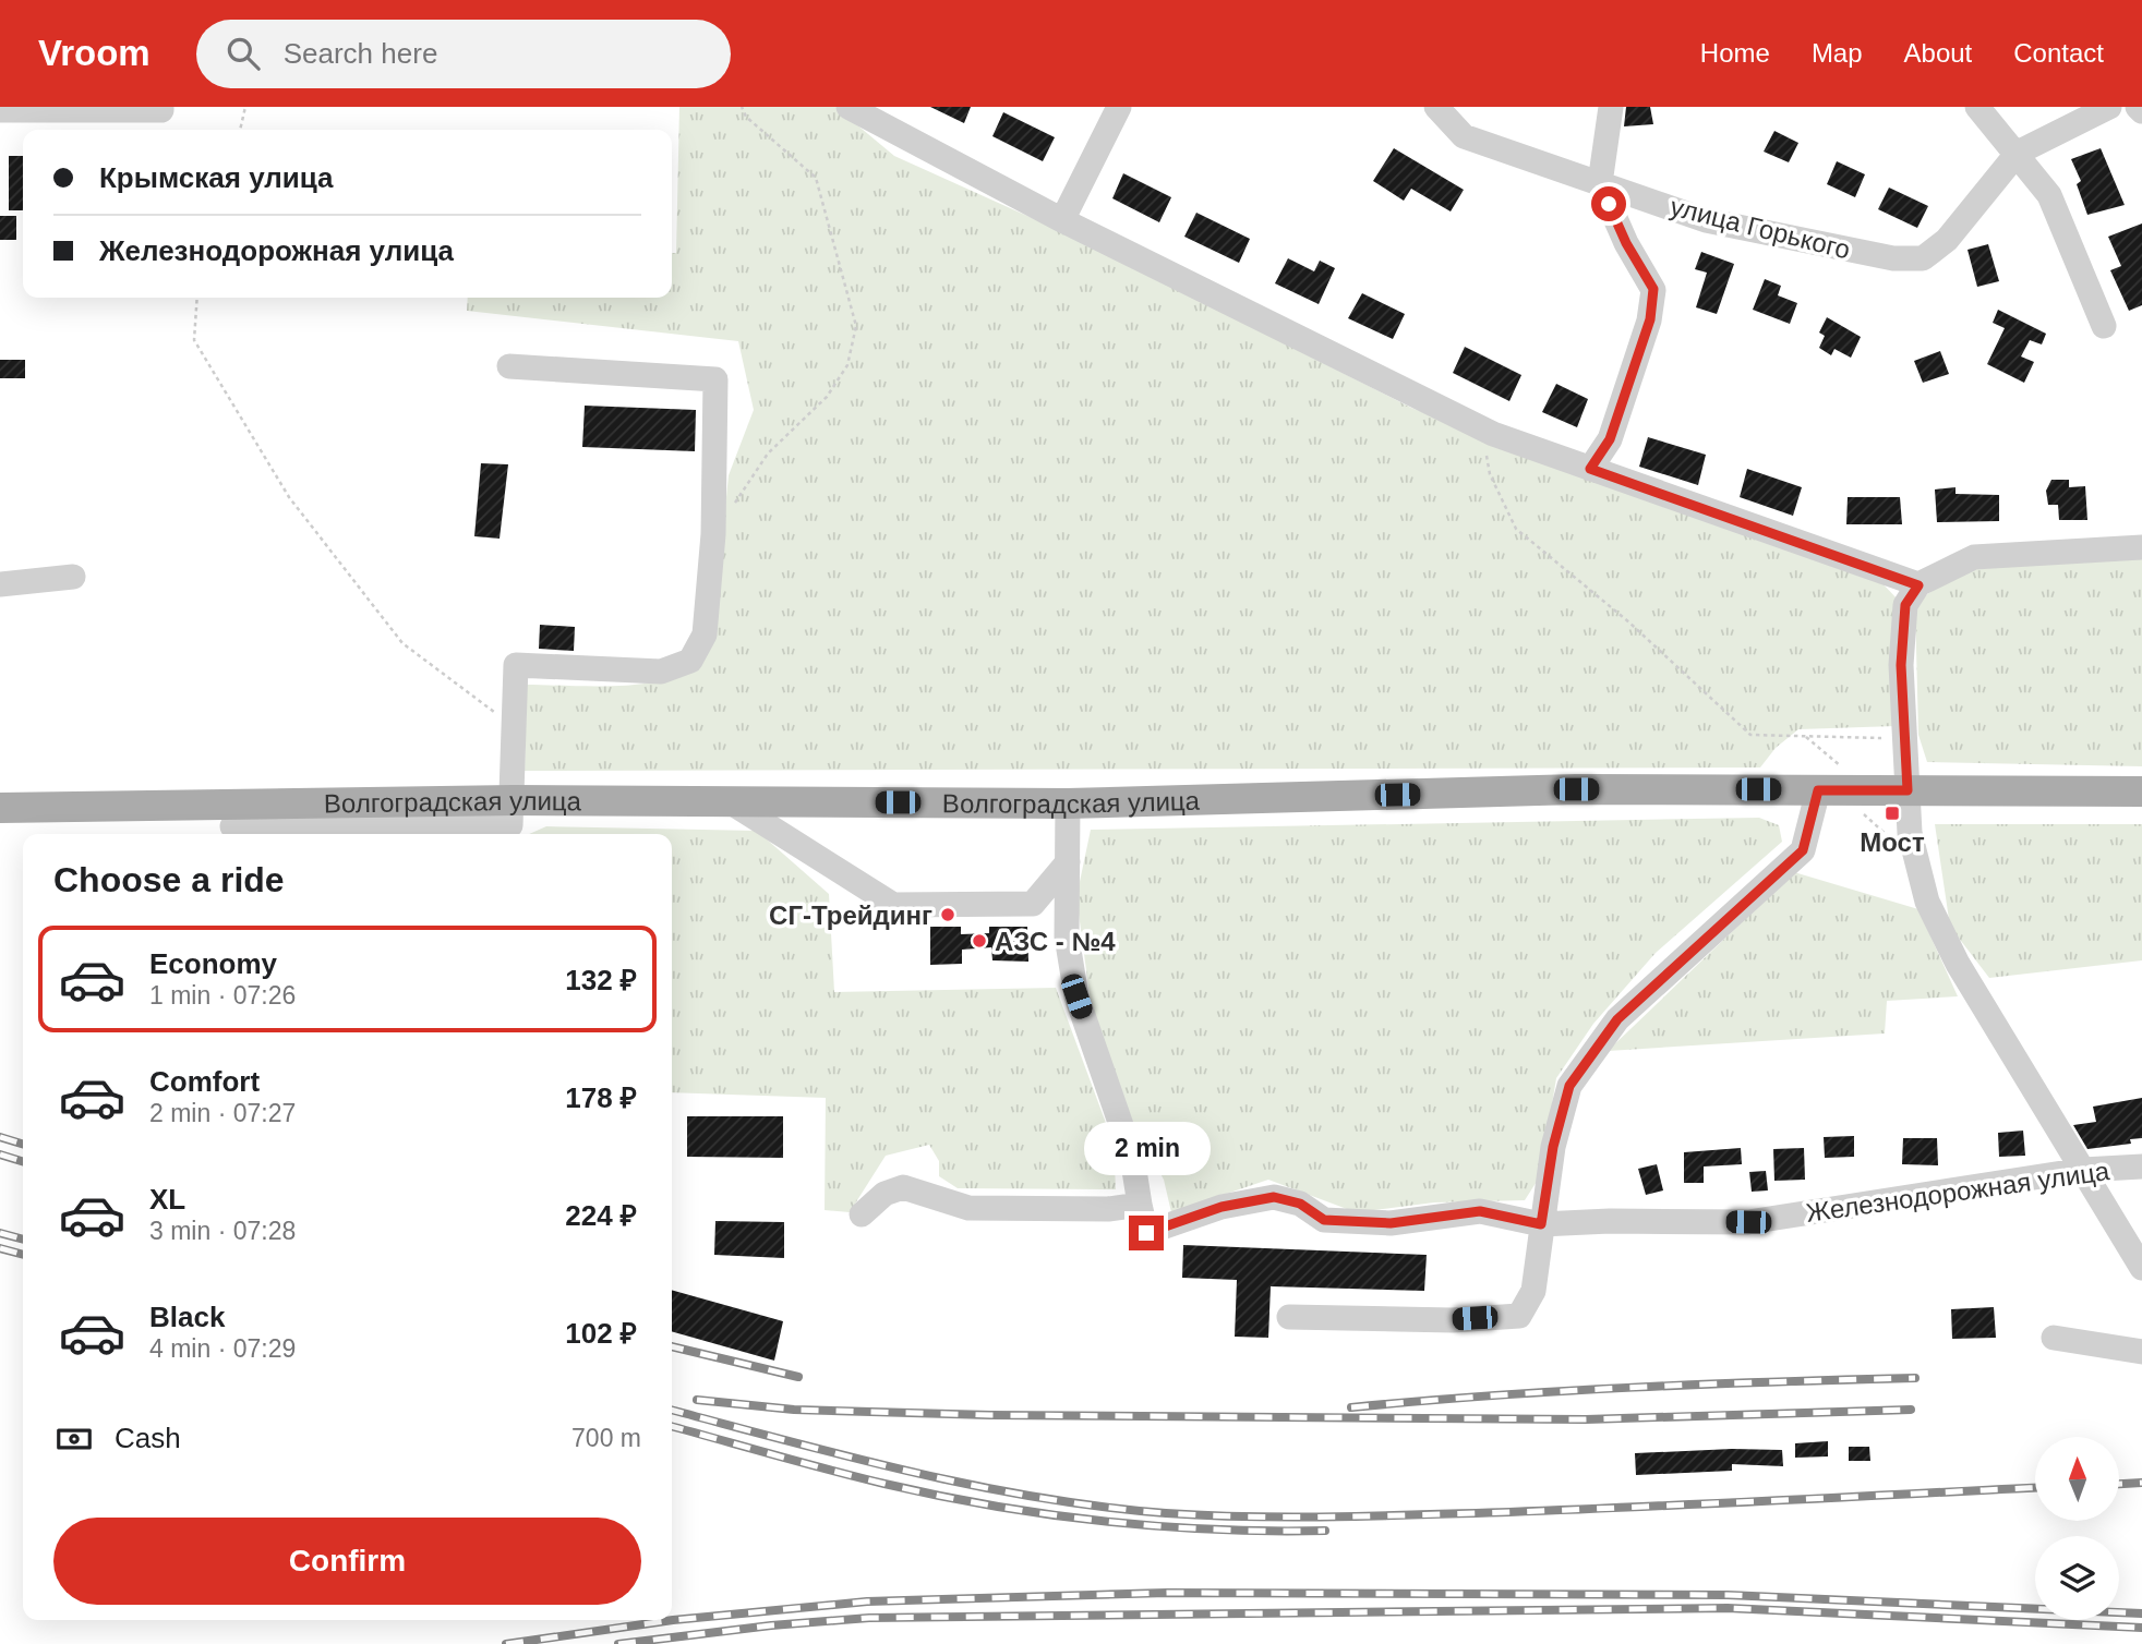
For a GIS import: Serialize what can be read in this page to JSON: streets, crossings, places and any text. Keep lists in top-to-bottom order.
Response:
{
  "streets": {
    "main road": ["Волгоградская улица"],
    "street": ["улица Горького", "Железнодорожная улица"]
  },
  "places": {
    "transit": ["Мост"],
    "other": ["СГ-Трейдинг", "АЗС - №4"]
  },
  "north": "top",
  "page": {
    "header": "Vroom",
    "search": "Search here",
    "nav": [
      "Home",
      "Map",
      "About",
      "Contact"
    ],
    "banner": ["Крымская улица", "Железнодорожная улица"],
    "heading": "Choose a ride",
    "list": [
      {
        "name": "Economy",
        "note": "1 min · 07:26",
        "value": "132 ₽"
      },
      {
        "name": "Comfort",
        "note": "2 min · 07:27",
        "value": "178 ₽"
      },
      {
        "name": "XL",
        "note": "3 min · 07:28",
        "value": "224 ₽"
      },
      {
        "name": "Black",
        "note": "4 min · 07:29",
        "value": "102 ₽"
      }
    ],
    "bubble": "2 min",
    "pay": ["Cash", "700 m"],
    "buttons": "Confirm"
  }
}
